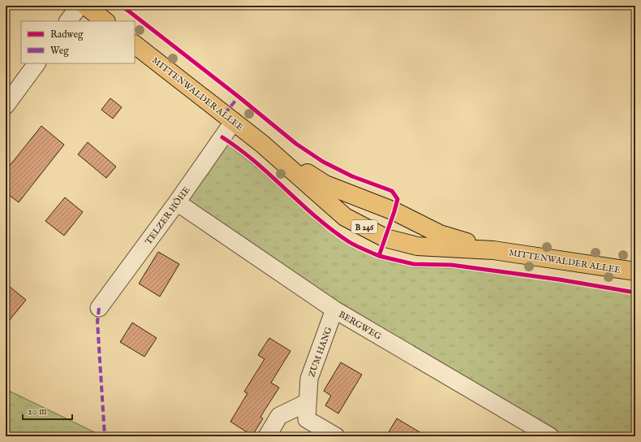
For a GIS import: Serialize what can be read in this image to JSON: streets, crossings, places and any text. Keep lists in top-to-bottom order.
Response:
{
  "streets": {
    "main road": ["MITTENWALDER ALLEE", "B 246"],
    "street": ["TELZER HÖHE", "BERGWEG", "ZUM HANG"]
  },
  "crossings": [
    ["MITTENWALDER ALLEE", "TELZER HÖHE"],
    ["TELZER HÖHE", "BERGWEG"],
    ["BERGWEG", "ZUM HANG"]
  ],
  "legend": ["Radweg", "Weg"],
  "scale_bar": "20 m"
}
